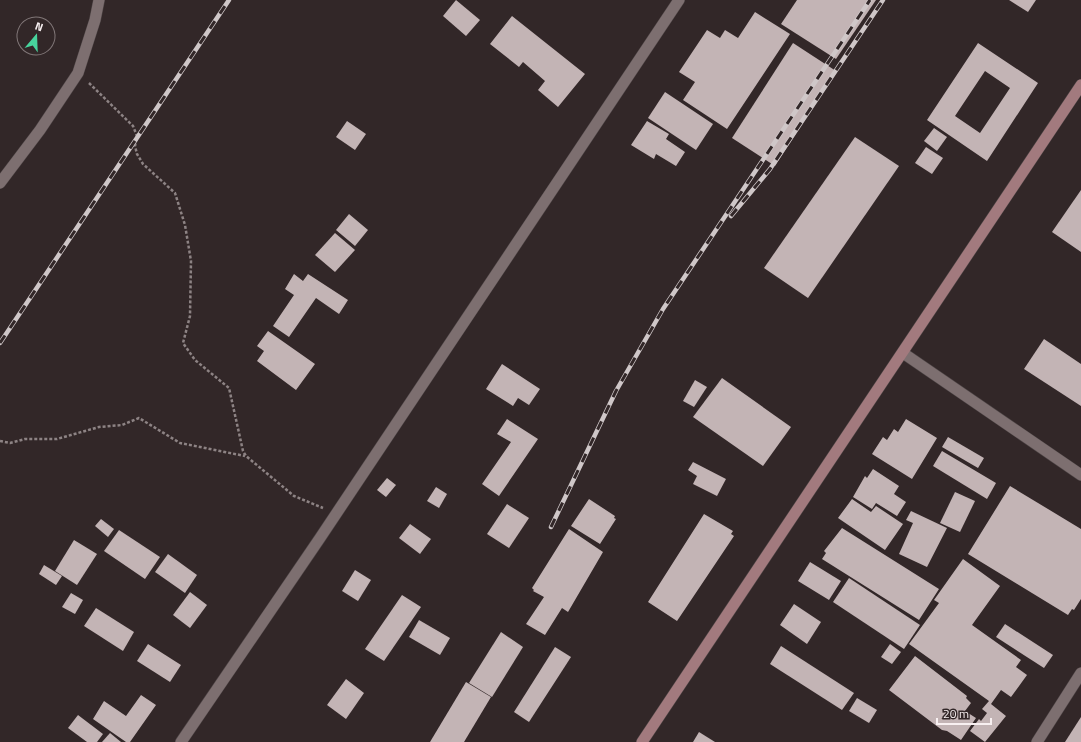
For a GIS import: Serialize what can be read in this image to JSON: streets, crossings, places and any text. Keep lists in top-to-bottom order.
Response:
{
  "scale_bar": "20 m",
  "north": "top"
}
